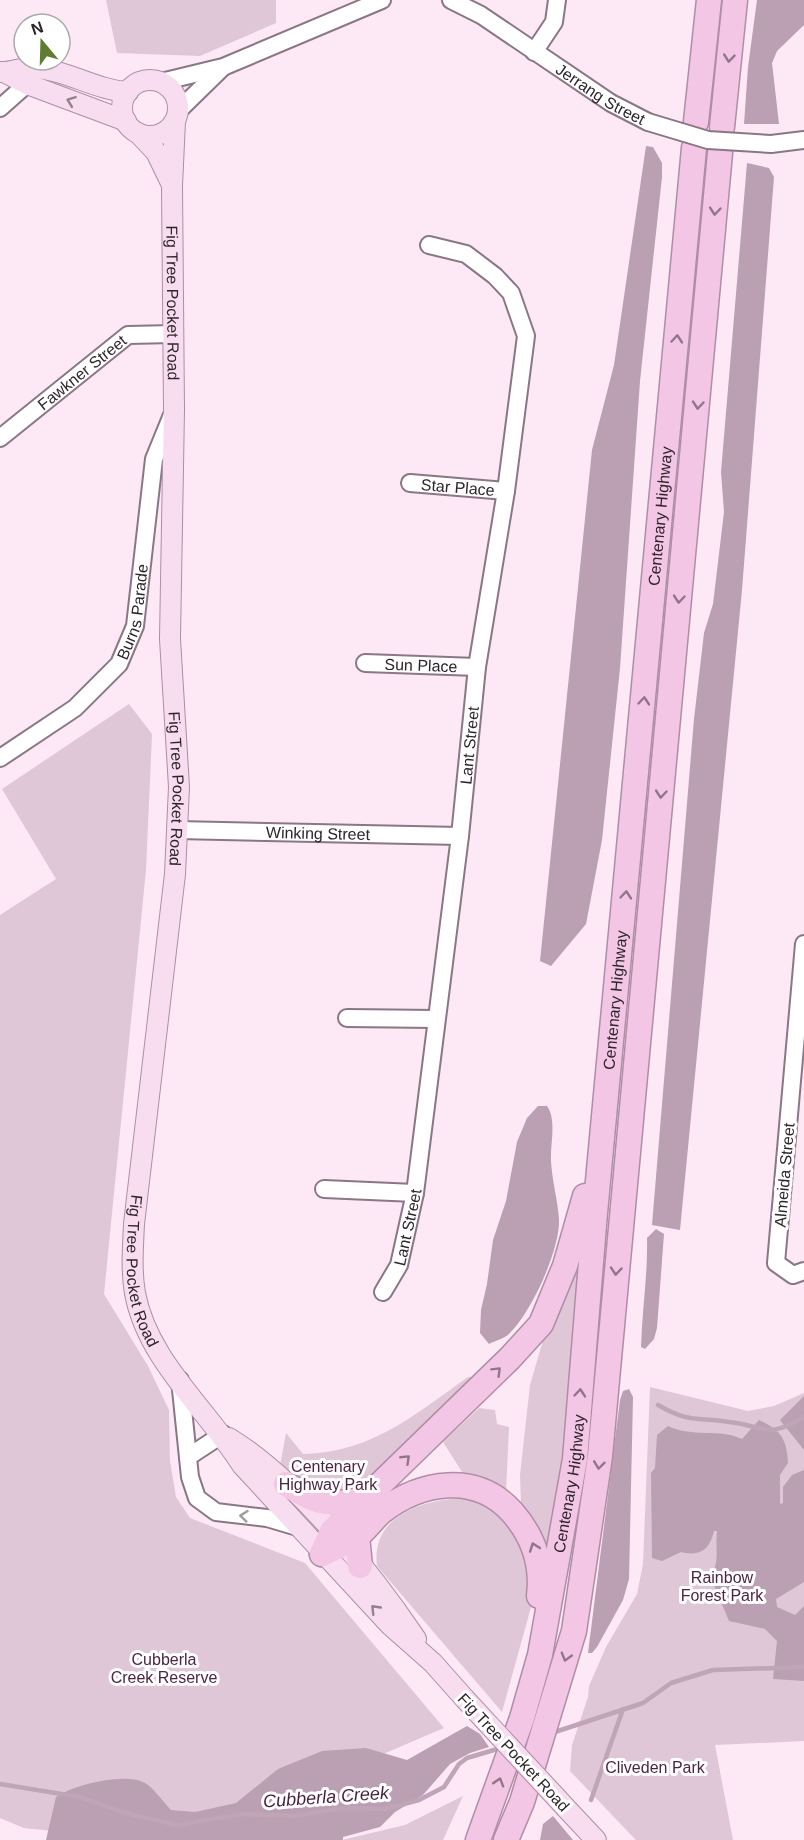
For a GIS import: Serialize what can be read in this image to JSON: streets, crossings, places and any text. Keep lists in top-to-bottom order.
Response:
{
  "streets": {
    "highway": ["Centenary Highway"],
    "main road": ["Fig Tree Pocket Road"],
    "street": [
      "Jerrang Street",
      "Fawkner Street",
      "Star Place",
      "Burns Parade",
      "Sun Place",
      "Lant Street",
      "Winking Street",
      "Almeida Street"
    ]
  },
  "crossings": [
    ["Fig Tree Pocket Road", "Fawkner Street"],
    ["Fig Tree Pocket Road", "Burns Parade"],
    ["Fig Tree Pocket Road", "Winking Street"],
    ["Star Place", "Lant Street"],
    ["Sun Place", "Lant Street"],
    ["Lant Street", "Winking Street"]
  ],
  "water": ["Cubberla Creek"],
  "parks": [
    "Centenary Highway Park",
    "Rainbow Forest Park",
    "Cubberla Creek Reserve",
    "Cliveden Park"
  ],
  "north": "top"
}
